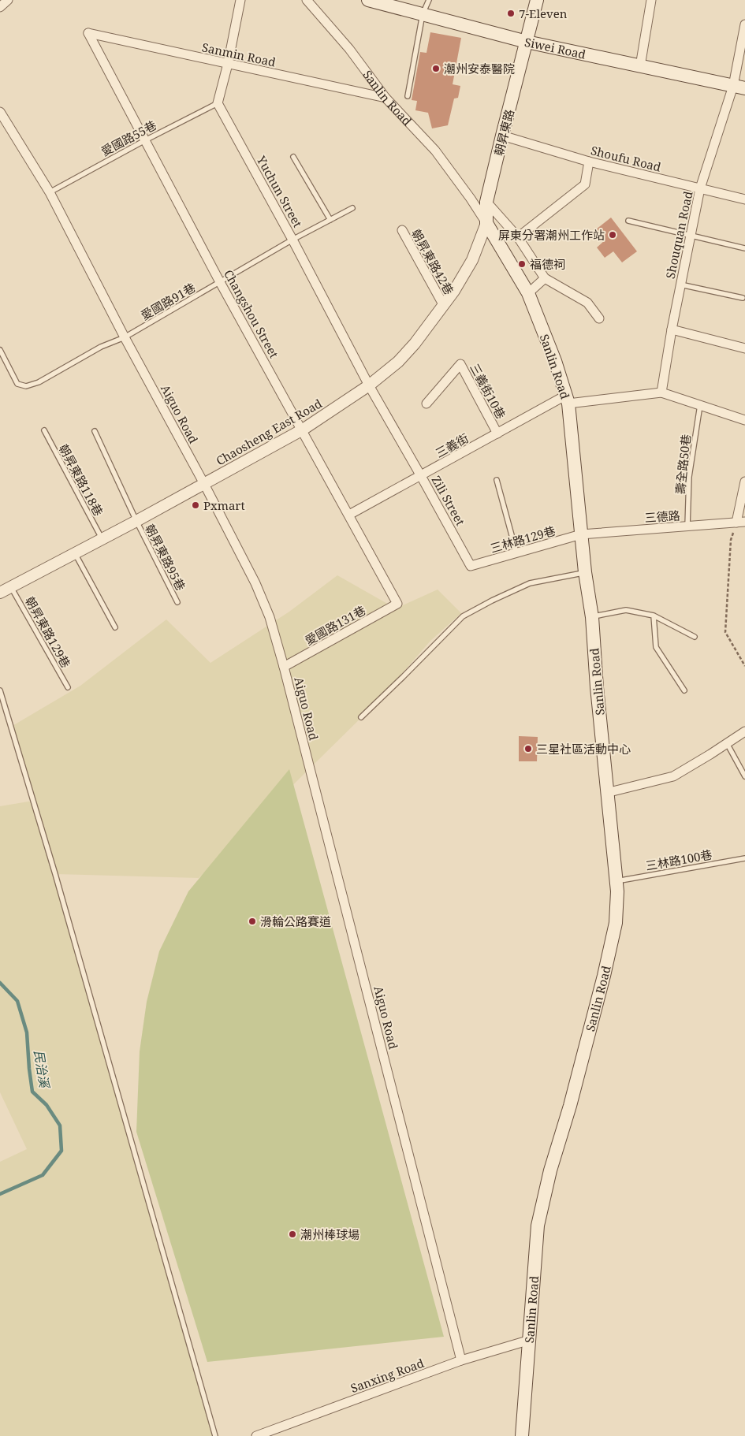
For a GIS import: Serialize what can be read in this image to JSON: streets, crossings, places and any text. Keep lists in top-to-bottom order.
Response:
{
  "streets": {
    "main road": ["Siwei Road", "Sanlin Road", "朝昇東路"],
    "street": [
      "Sanmin Road",
      "Shoufu Road",
      "Yuchun Street",
      "Shouquan Road",
      "朝昇東路42巷",
      "Changshou Street",
      "三義街10巷",
      "Aiguo Road",
      "Chaosheng East Road",
      "三義街",
      "Zili Street",
      "三德路",
      "三林路129巷",
      "愛國路131巷",
      "Sanxing Road"
    ],
    "lane": [
      "愛國路55巷",
      "愛國路91巷",
      "壽全路50巷",
      "朝昇東路118巷",
      "朝昇東路95巷",
      "朝昇東路129巷",
      "三林路100巷"
    ]
  },
  "crossings": [
    ["Siwei Road", "朝昇東路"],
    ["Siwei Road", "Shouquan Road"],
    ["Sanmin Road", "Sanlin Road"],
    ["Sanmin Road", "Changshou Street"],
    ["Sanlin Road", "朝昇東路"],
    ["Sanlin Road", "Chaosheng East Road"],
    ["Sanlin Road", "三義街"],
    ["Sanlin Road", "三德路"],
    ["Sanlin Road", "三林路129巷"],
    ["Sanlin Road", "三林路100巷"],
    ["Sanlin Road", "Sanxing Road"],
    ["朝昇東路", "Shoufu Road"],
    ["朝昇東路", "Chaosheng East Road"],
    ["愛國路55巷", "Yuchun Street"],
    ["愛國路55巷", "Changshou Street"],
    ["愛國路55巷", "Aiguo Road"],
    ["Shoufu Road", "Shouquan Road"],
    ["Yuchun Street", "愛國路91巷"],
    ["Yuchun Street", "Chaosheng East Road"],
    ["Yuchun Street", "Zili Street"],
    ["朝昇東路42巷", "Chaosheng East Road"],
    ["愛國路91巷", "Changshou Street"],
    ["愛國路91巷", "Aiguo Road"],
    ["Changshou Street", "Chaosheng East Road"],
    ["Changshou Street", "三義街"],
    ["Changshou Street", "愛國路131巷"],
    ["三義街10巷", "三義街"],
    ["Aiguo Road", "Chaosheng East Road"],
    ["Aiguo Road", "愛國路131巷"],
    ["Aiguo Road", "Sanxing Road"],
    ["Chaosheng East Road", "朝昇東路118巷"],
    ["Chaosheng East Road", "Zili Street"],
    ["Chaosheng East Road", "朝昇東路95巷"],
    ["Chaosheng East Road", "朝昇東路129巷"],
    ["三義街", "Zili Street"],
    ["壽全路50巷", "三德路"],
    ["Zili Street", "三林路129巷"],
    ["三德路", "三林路129巷"]
  ],
  "water": ["民治溪"],
  "places": [
    "7-Eleven",
    "潮州安泰醫院",
    "屏東分署潮州工作站",
    "福德祠",
    "Pxmart",
    "三星社區活動中心",
    "滑輪公路賽道",
    "潮州棒球場"
  ]
}
